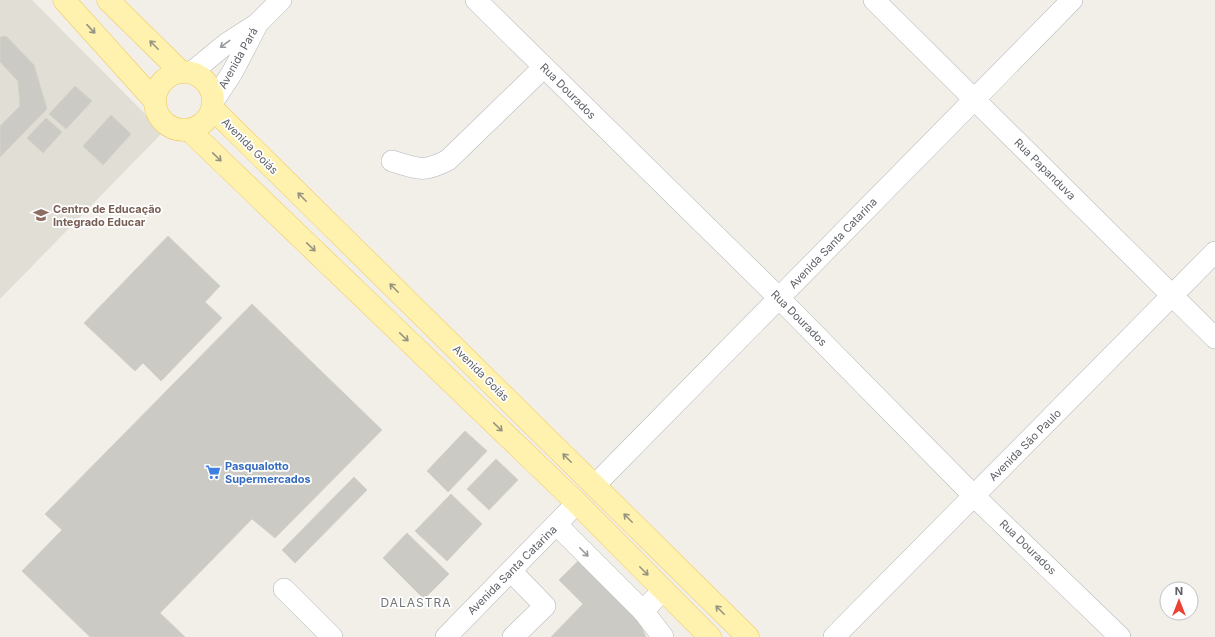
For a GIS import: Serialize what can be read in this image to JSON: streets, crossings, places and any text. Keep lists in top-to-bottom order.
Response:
{
  "streets": {
    "main road": ["Avenida Goiás"],
    "street": [
      "Avenida Pará",
      "Rua Dourados",
      "Rua Papanduva",
      "Avenida Santa Catarina",
      "Avenida São Paulo"
    ]
  },
  "crossings": [
    ["Avenida Pará", "Avenida Goiás"],
    ["Rua Dourados", "Avenida Santa Catarina"],
    ["Rua Dourados", "Avenida São Paulo"],
    ["Avenida Goiás", "Avenida Santa Catarina"],
    ["Rua Papanduva", "Avenida Santa Catarina"],
    ["Rua Papanduva", "Avenida São Paulo"]
  ],
  "one_way": ["Avenida Pará"],
  "districts": ["DALASTRA"],
  "places": {
    "school or university": ["Centro de Educação Integrado Educar"],
    "supermarket": ["Pasqualotto Supermercados"]
  },
  "north": "top"
}
